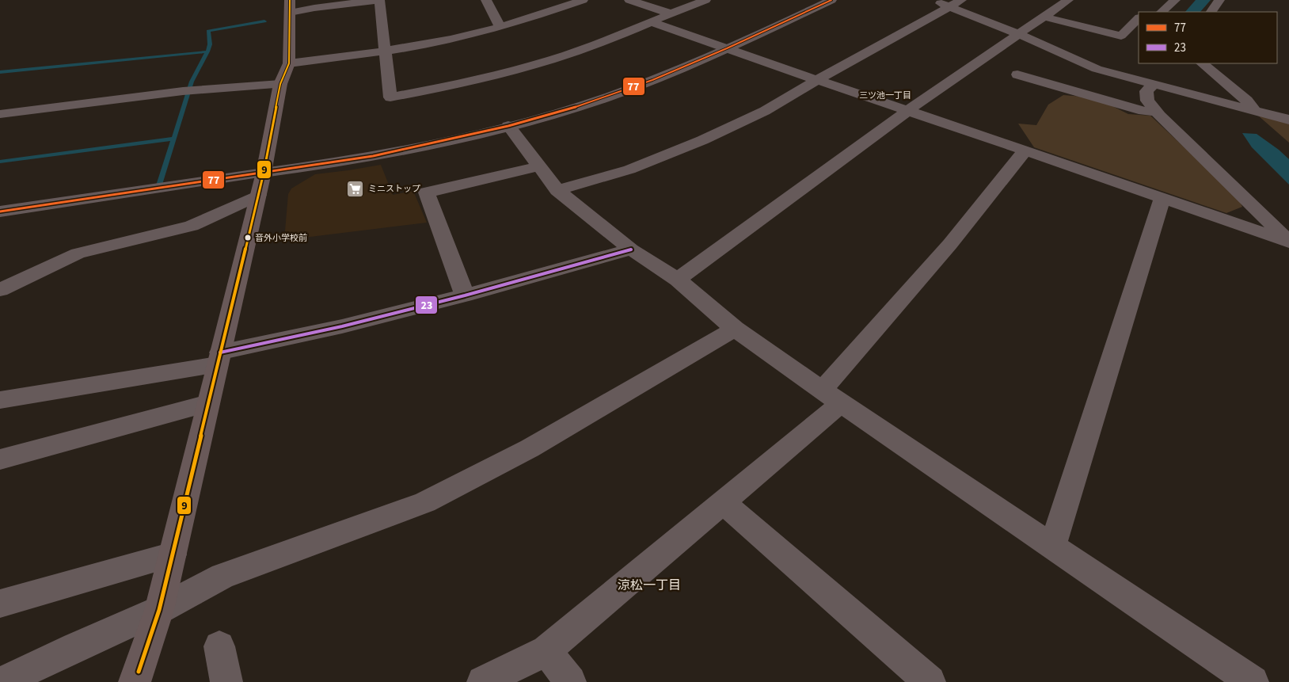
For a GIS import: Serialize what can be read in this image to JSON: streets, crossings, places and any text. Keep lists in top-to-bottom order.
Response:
{
  "districts": ["三ツ池一丁目", "涼松一丁目"],
  "places": {
    "supermarket": ["ミニストップ"],
    "other": ["音外小学校前"]
  },
  "lines": ["transit line 77", "transit line 9", "transit line 23"],
  "legend": ["77", "23"]
}
